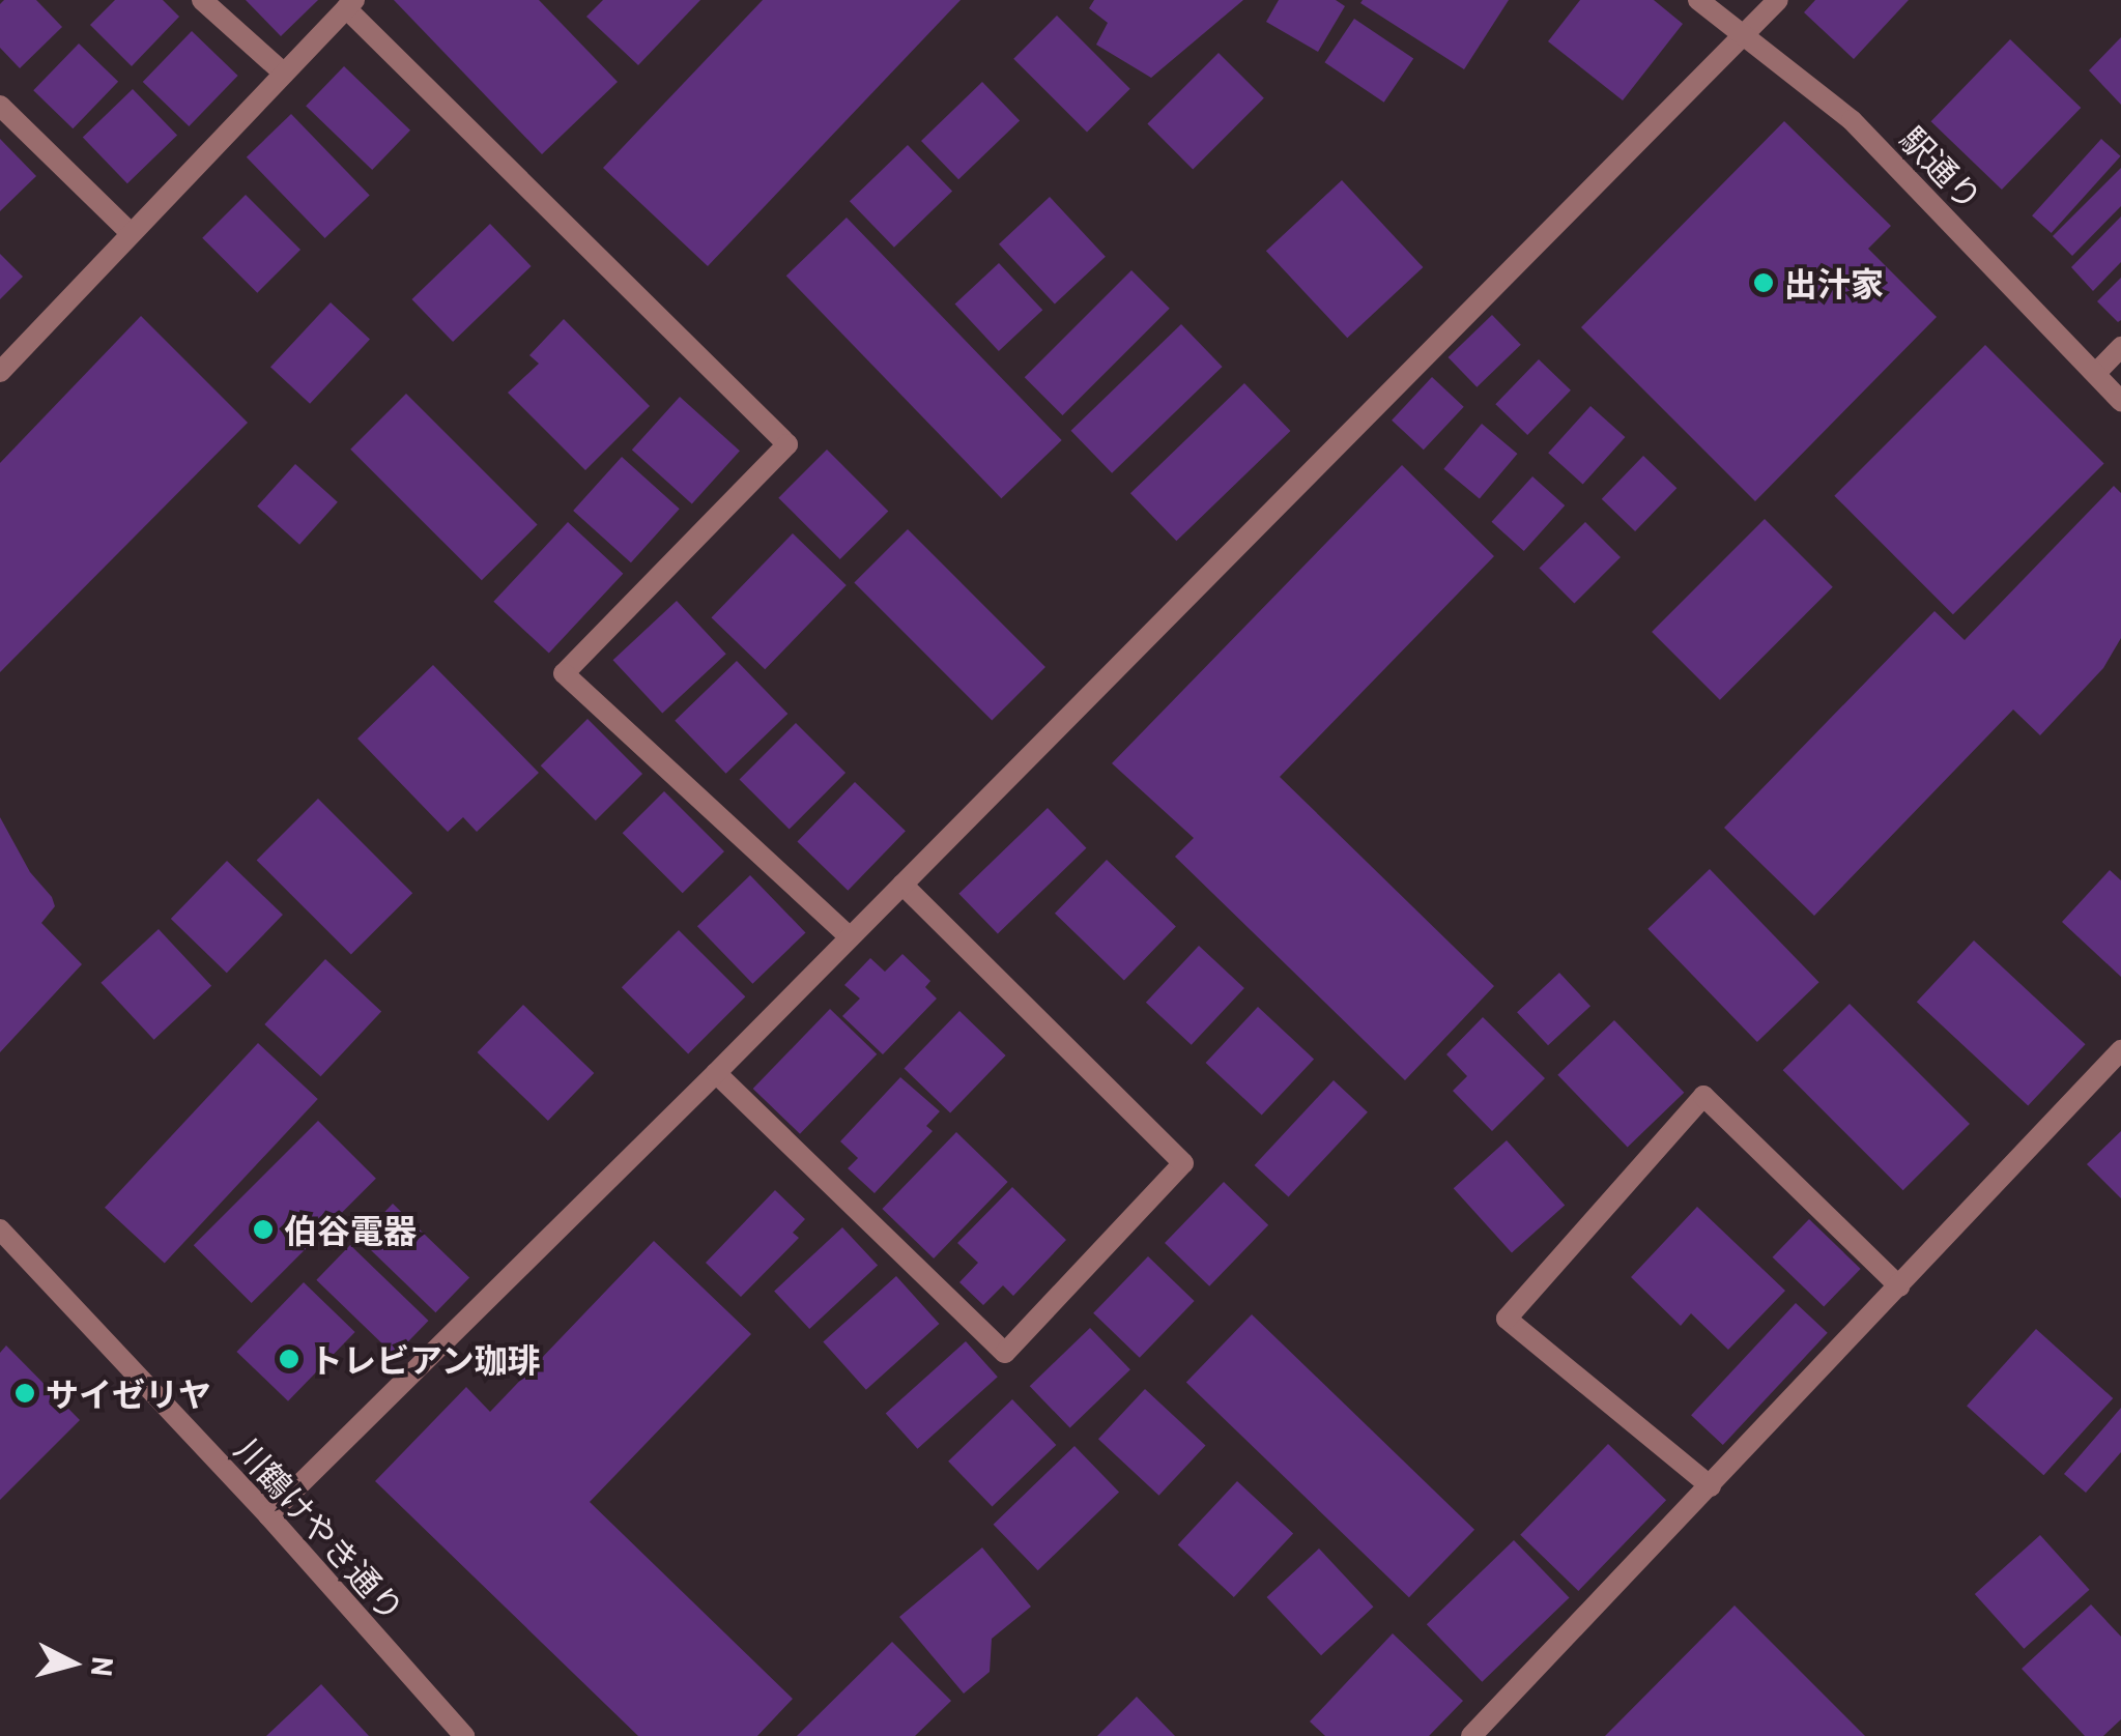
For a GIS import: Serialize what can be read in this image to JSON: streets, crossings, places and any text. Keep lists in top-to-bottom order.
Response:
{
  "streets": {
    "street": ["駅通り", "川鶴けやき通り"]
  },
  "places": [
    "出汁家",
    "伯谷電器",
    "トレビアン珈琲",
    "サイゼリヤ"
  ],
  "north": "right"
}
